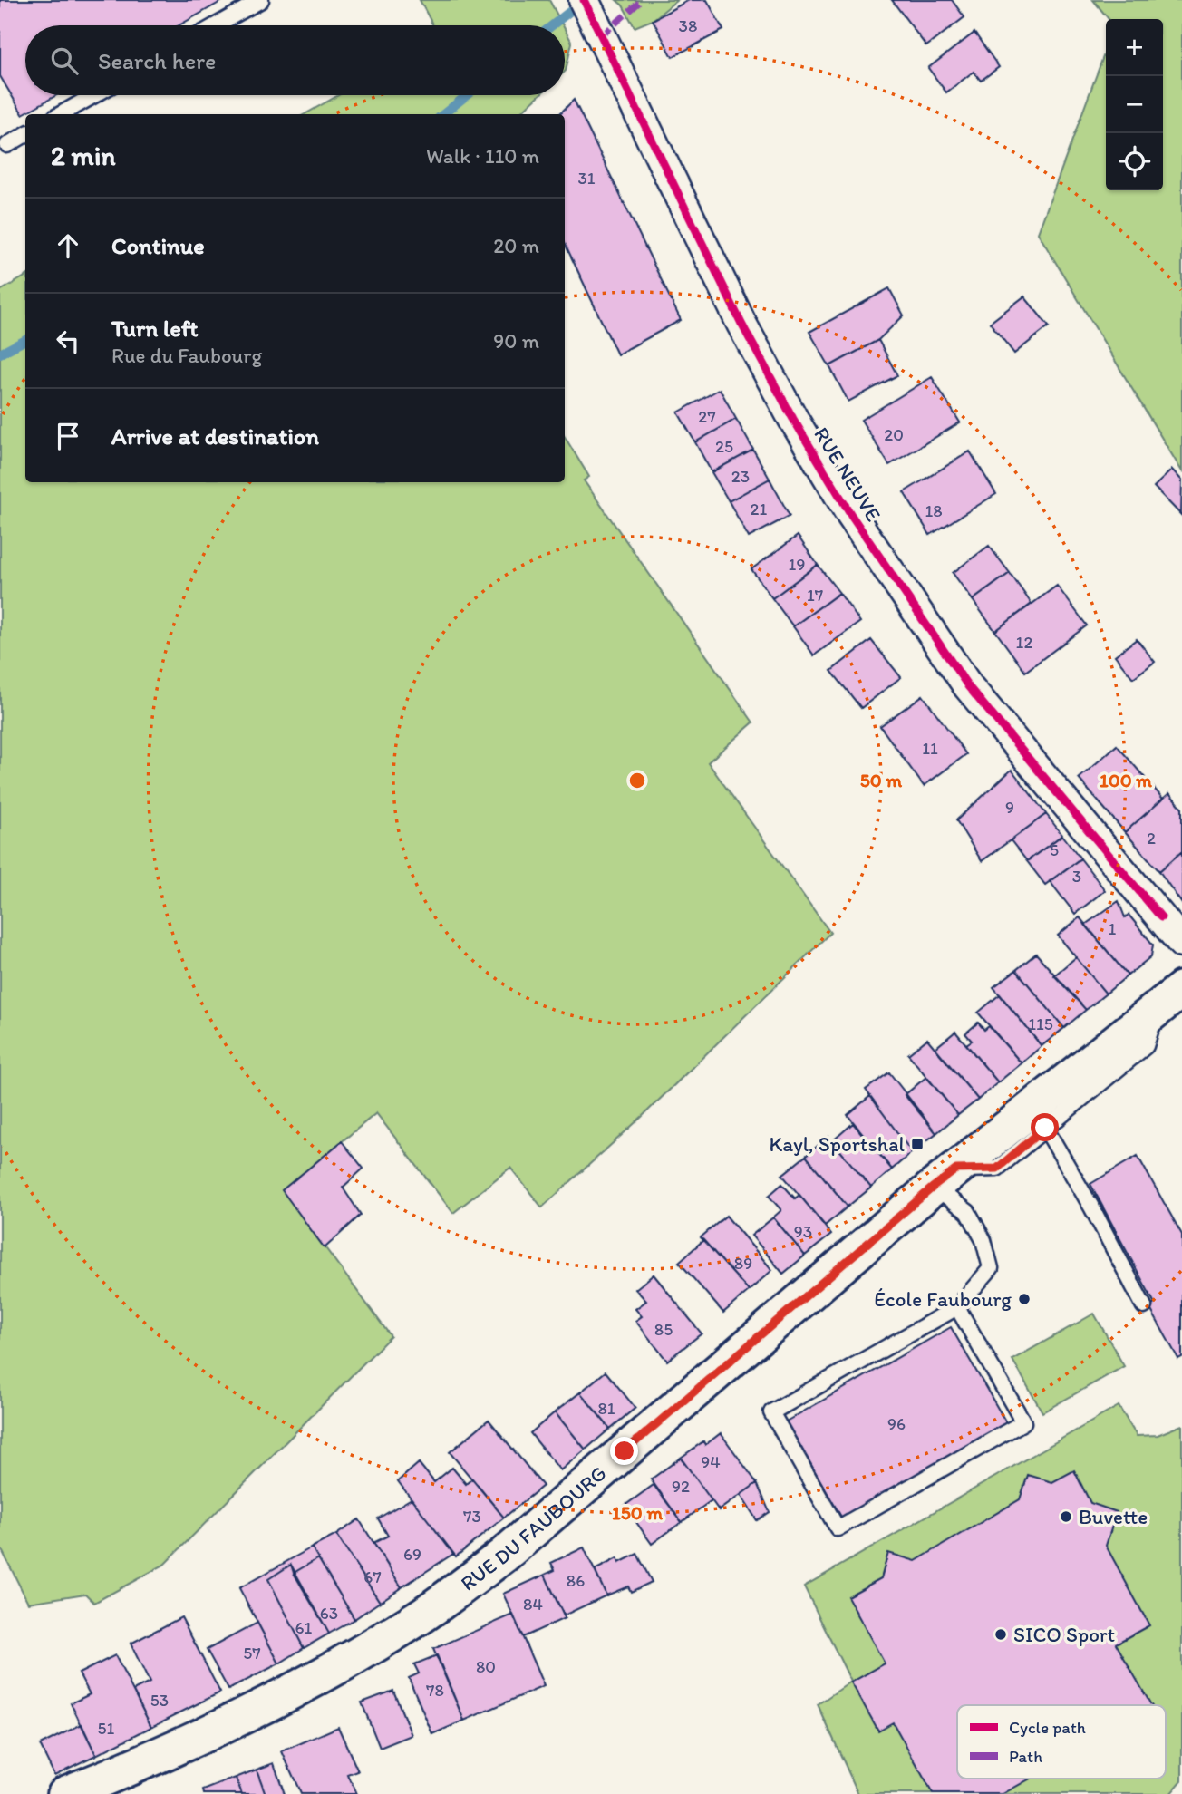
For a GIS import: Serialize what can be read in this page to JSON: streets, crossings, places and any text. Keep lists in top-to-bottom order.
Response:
{
  "streets": {
    "main road": ["RUE DU FAUBOURG"],
    "street": ["RUE NEUVE"]
  },
  "places": {
    "transit": ["Kayl, Sportshal"],
    "other": ["École Faubourg", "Buvette", "SICO Sport"]
  },
  "house_numbers": [
    "38",
    "31",
    "27",
    "20",
    "25",
    "23",
    "21",
    "18",
    "19",
    "17",
    "12",
    "11",
    "9",
    "2",
    "5",
    "3",
    "1",
    "115",
    "93",
    "89",
    "85",
    "81",
    "96",
    "94",
    "92",
    "73",
    "69",
    "67",
    "86",
    "84",
    "63",
    "61",
    "57",
    "80",
    "78",
    "53",
    "51"
  ],
  "legend": ["Cycle path", "Path"],
  "page": {
    "map_buttons": ["+", "−"],
    "search": "Search here",
    "heading": ["2 min", "Walk · 110 m"],
    "list": [
      ["Continue", "20 m"],
      ["Turn left", "Rue du Faubourg", "90 m"],
      "Arrive at destination"
    ]
  },
  "rings": ["50 m", "100 m", "150 m"]
}
